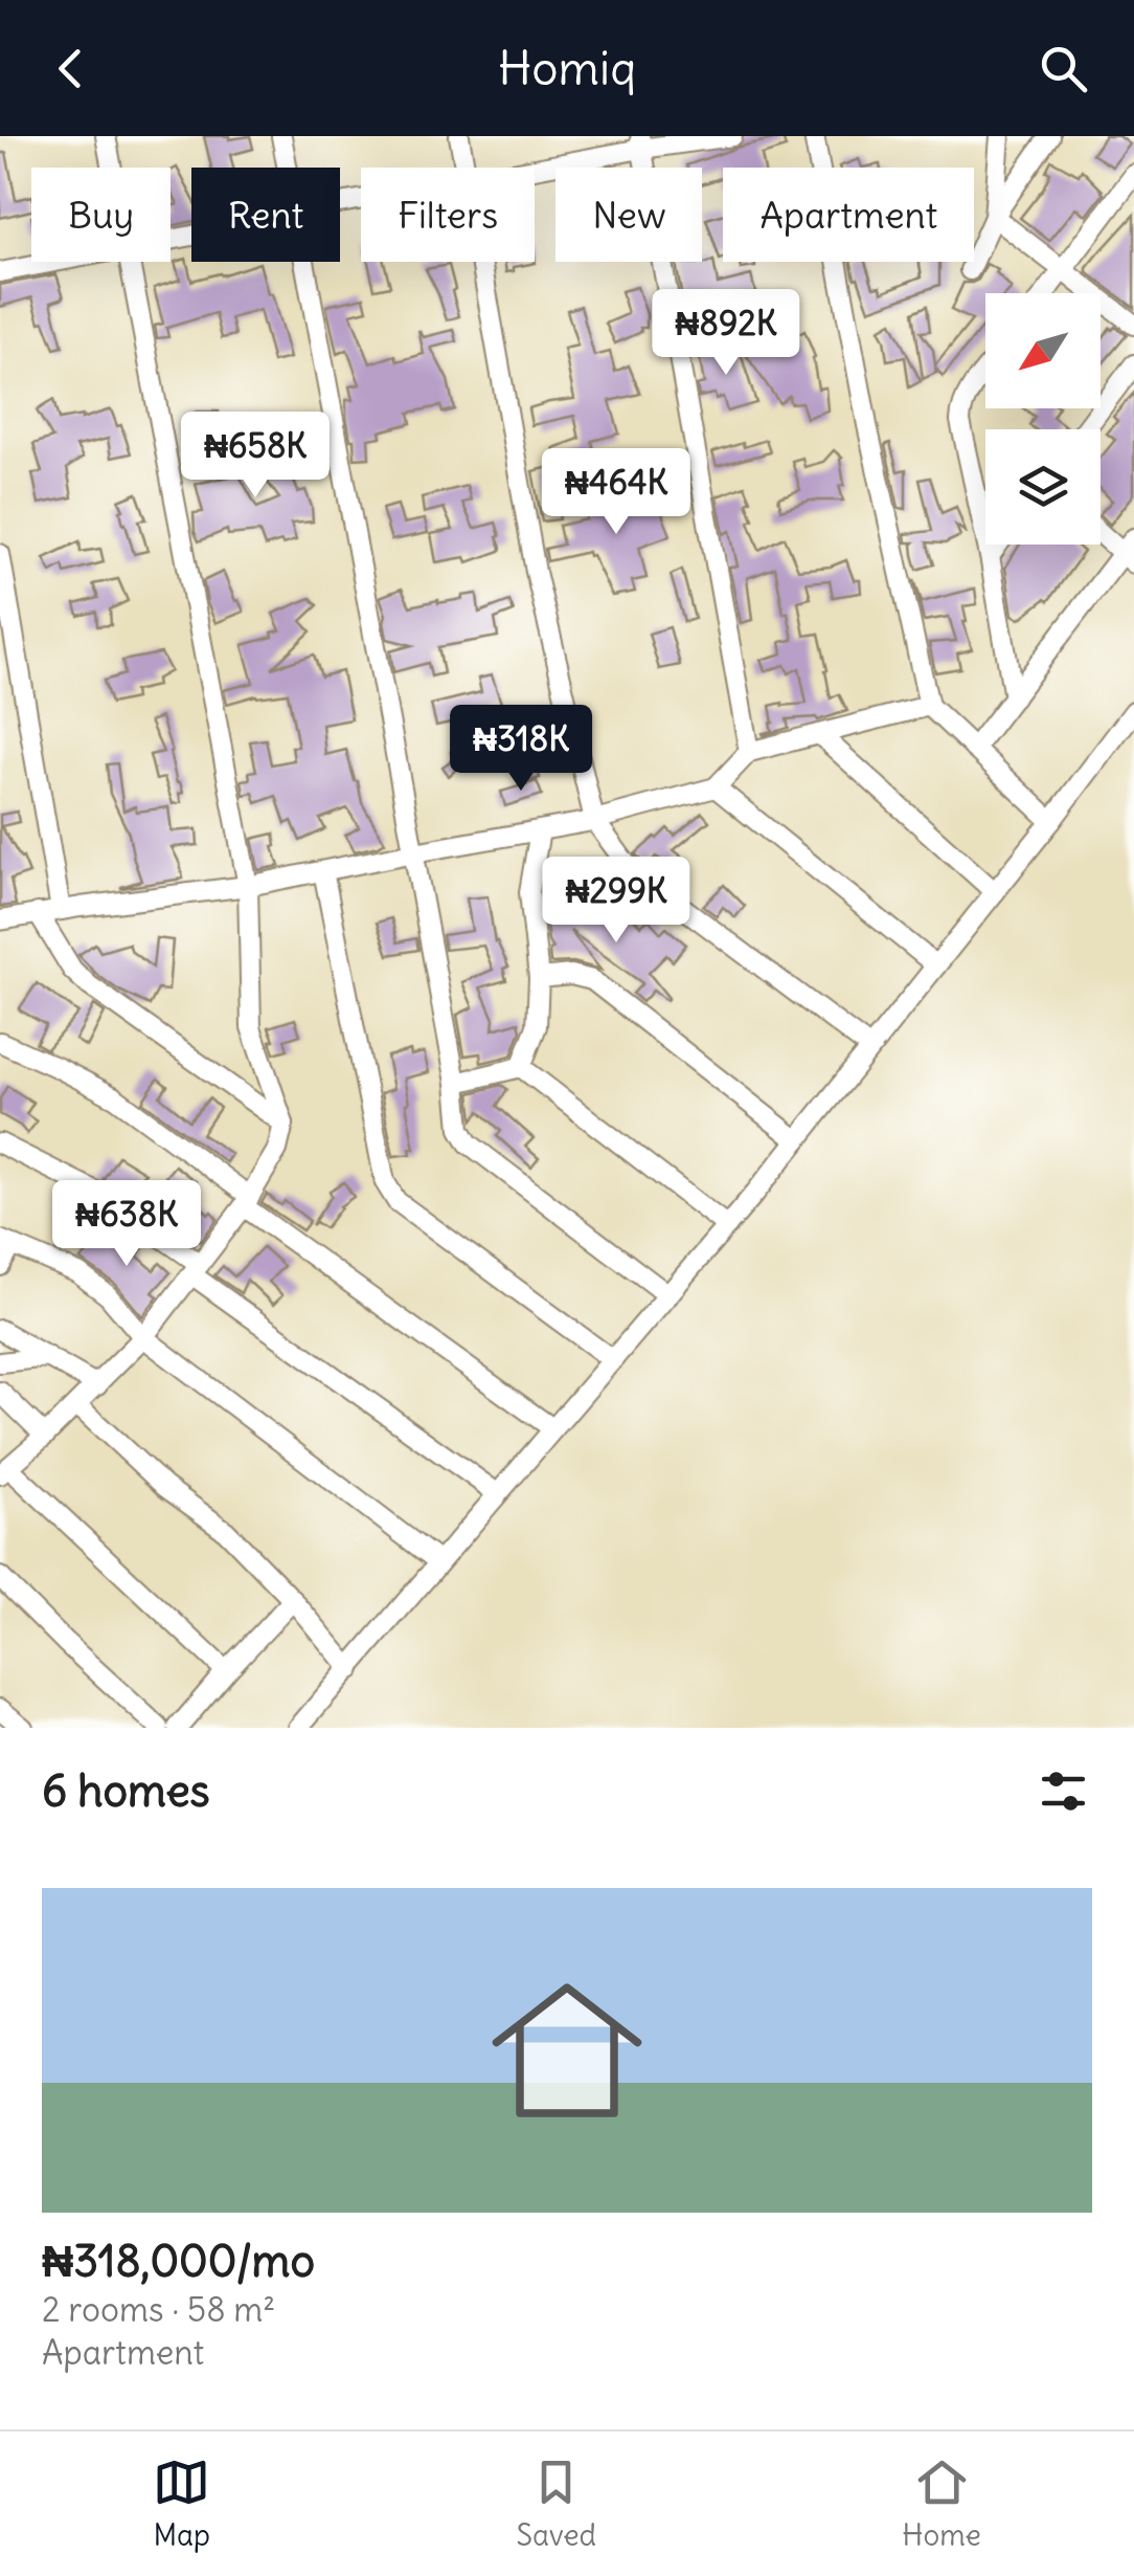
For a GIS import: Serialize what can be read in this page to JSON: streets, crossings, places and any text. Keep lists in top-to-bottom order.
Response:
{
  "north": "bottom left",
  "page": {
    "header": "Homiq",
    "chip": [
      "Buy",
      "Rent",
      "Filters",
      "New",
      "Apartment"
    ],
    "price": [
      "₦892K",
      "₦658K",
      "₦464K",
      "₦318K",
      "₦299K",
      "₦638K"
    ],
    "heading": "6 homes",
    "list": [
      {
        "name": "₦318,000/mo",
        "note": "2 rooms · 58 m² · Apartment"
      }
    ],
    "tabs": ["Map", "Saved", "Home"]
  }
}
